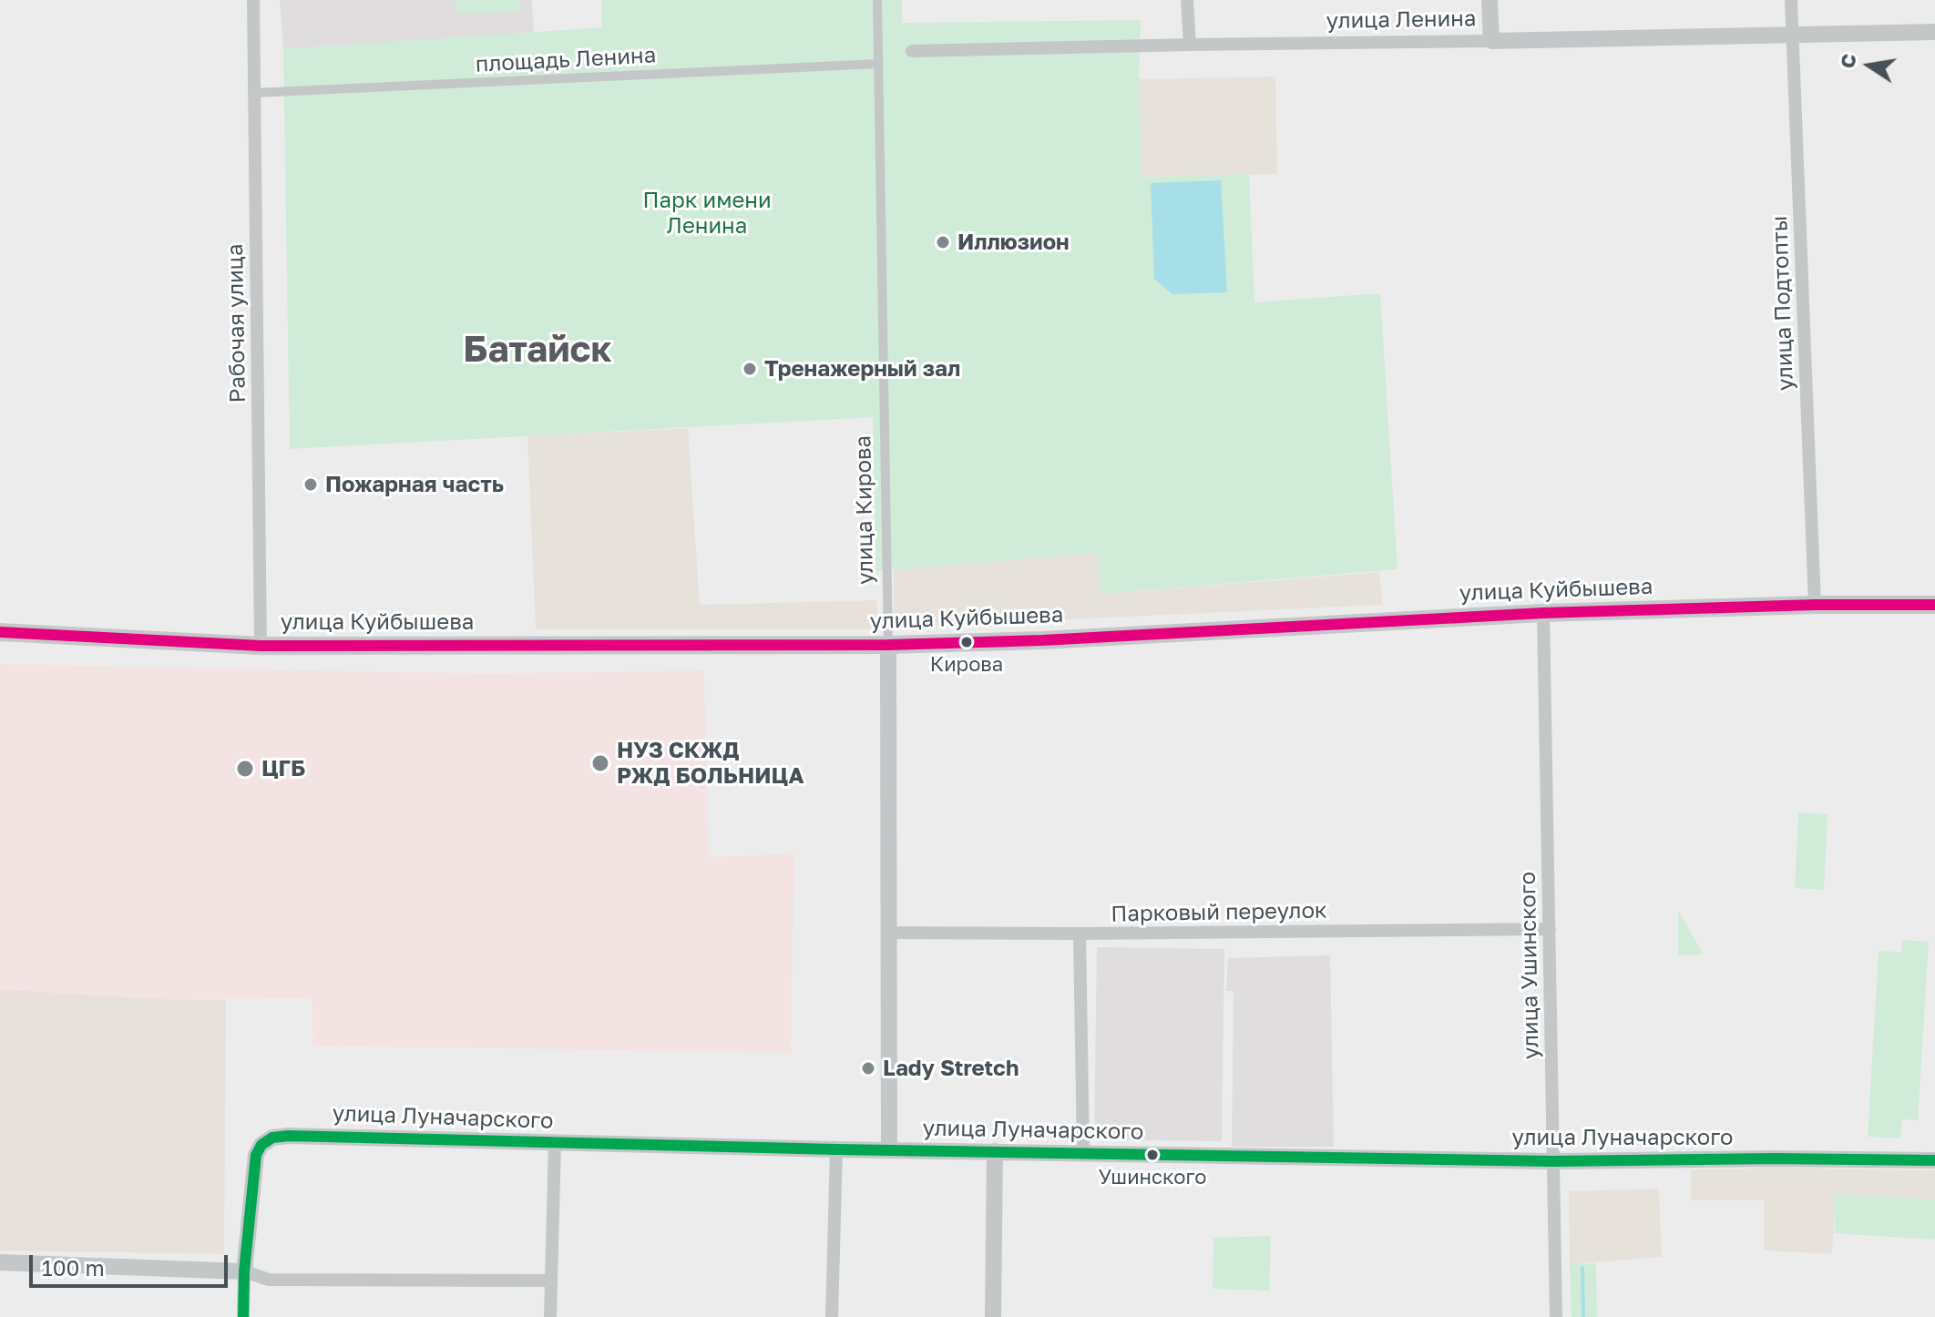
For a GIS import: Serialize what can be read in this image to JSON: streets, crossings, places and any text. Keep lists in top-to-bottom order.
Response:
{
  "streets": {
    "main road": ["улица Куйбышева"],
    "street": [
      "улица Ленина",
      "площадь Ленина",
      "улица Подтопты",
      "Рабочая улица",
      "улица Кирова",
      "Парковый переулок",
      "улица Ушинского",
      "улица Луначарского"
    ]
  },
  "crossings": [
    ["улица Ленина", "улица Подтопты"],
    ["площадь Ленина", "Рабочая улица"],
    ["площадь Ленина", "улица Кирова"],
    ["улица Подтопты", "улица Куйбышева"],
    ["Рабочая улица", "улица Куйбышева"],
    ["улица Кирова", "улица Куйбышева"],
    ["улица Кирова", "Парковый переулок"],
    ["улица Кирова", "улица Луначарского"],
    ["улица Куйбышева", "улица Ушинского"],
    ["Парковый переулок", "улица Ушинского"],
    ["улица Ушинского", "улица Луначарского"]
  ],
  "districts": ["Батайск"],
  "parks": ["Парк имени Ленина"],
  "places": [
    "Иллюзион",
    "Тренажерный зал",
    "Пожарная часть",
    "Кирова",
    "НУЗ СКЖД РЖД БОЛЬНИЦА",
    "ЦГБ",
    "Lady Stretch",
    "Ушинского"
  ],
  "scale_bar": "100 m",
  "north": "left"
}
